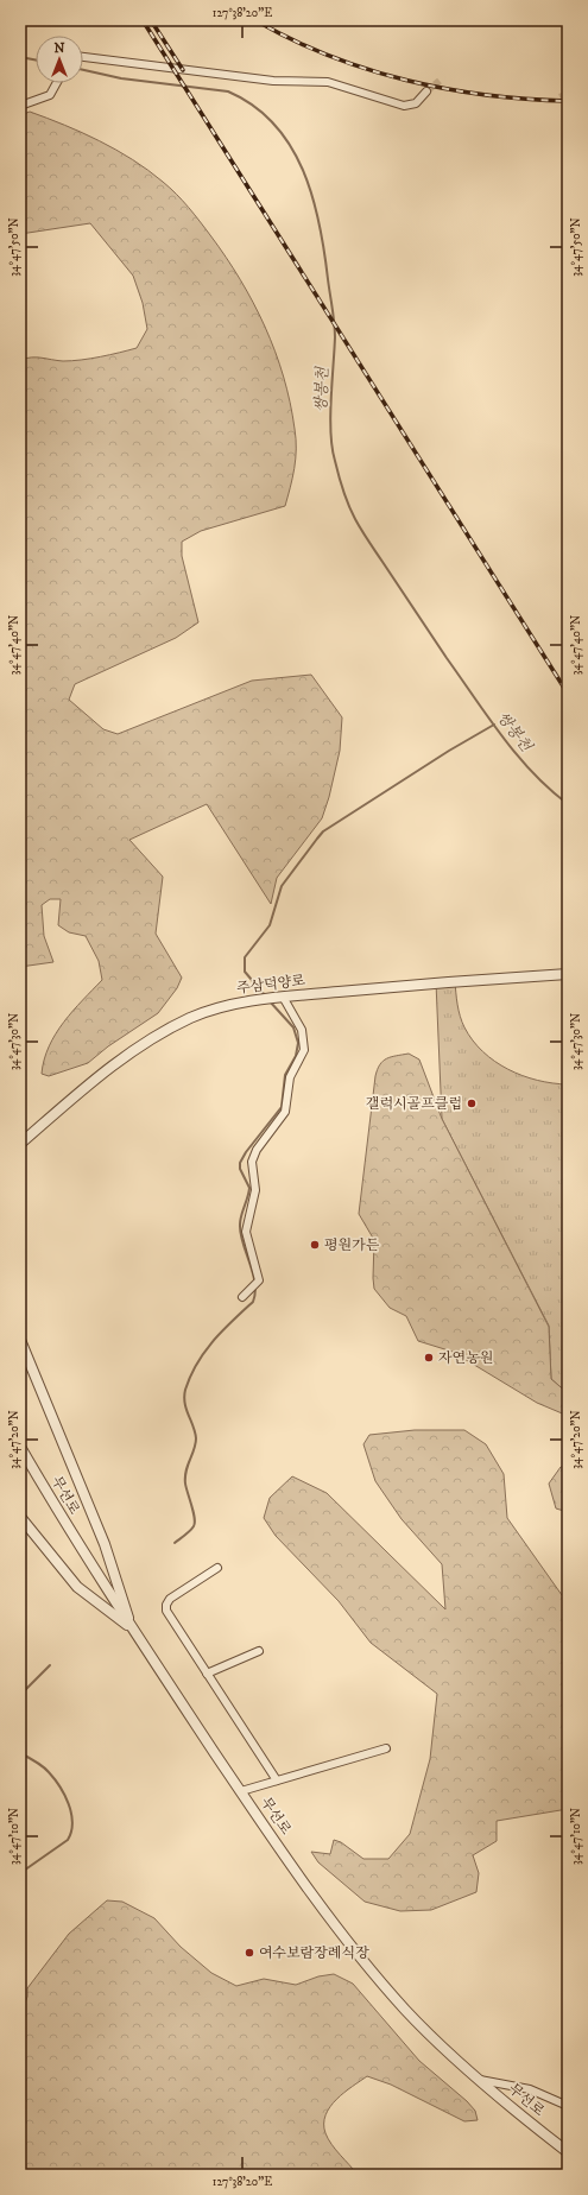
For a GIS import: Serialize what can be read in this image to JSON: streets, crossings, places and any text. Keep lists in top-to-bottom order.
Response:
{
  "streets": {
    "street": ["주삼덕양로", "무선로"]
  },
  "water": ["쌍봉천"],
  "places": [
    "갤럭시골프클럽",
    "평원가든",
    "자연농원",
    "여수보람장례식장"
  ],
  "north": "top",
  "coordinates": [
    "127°38'20\"E",
    "34°47'50\"N",
    "34°47'40\"N",
    "34°47'30\"N",
    "34°47'20\"N",
    "34°47'10\"N"
  ]
}
